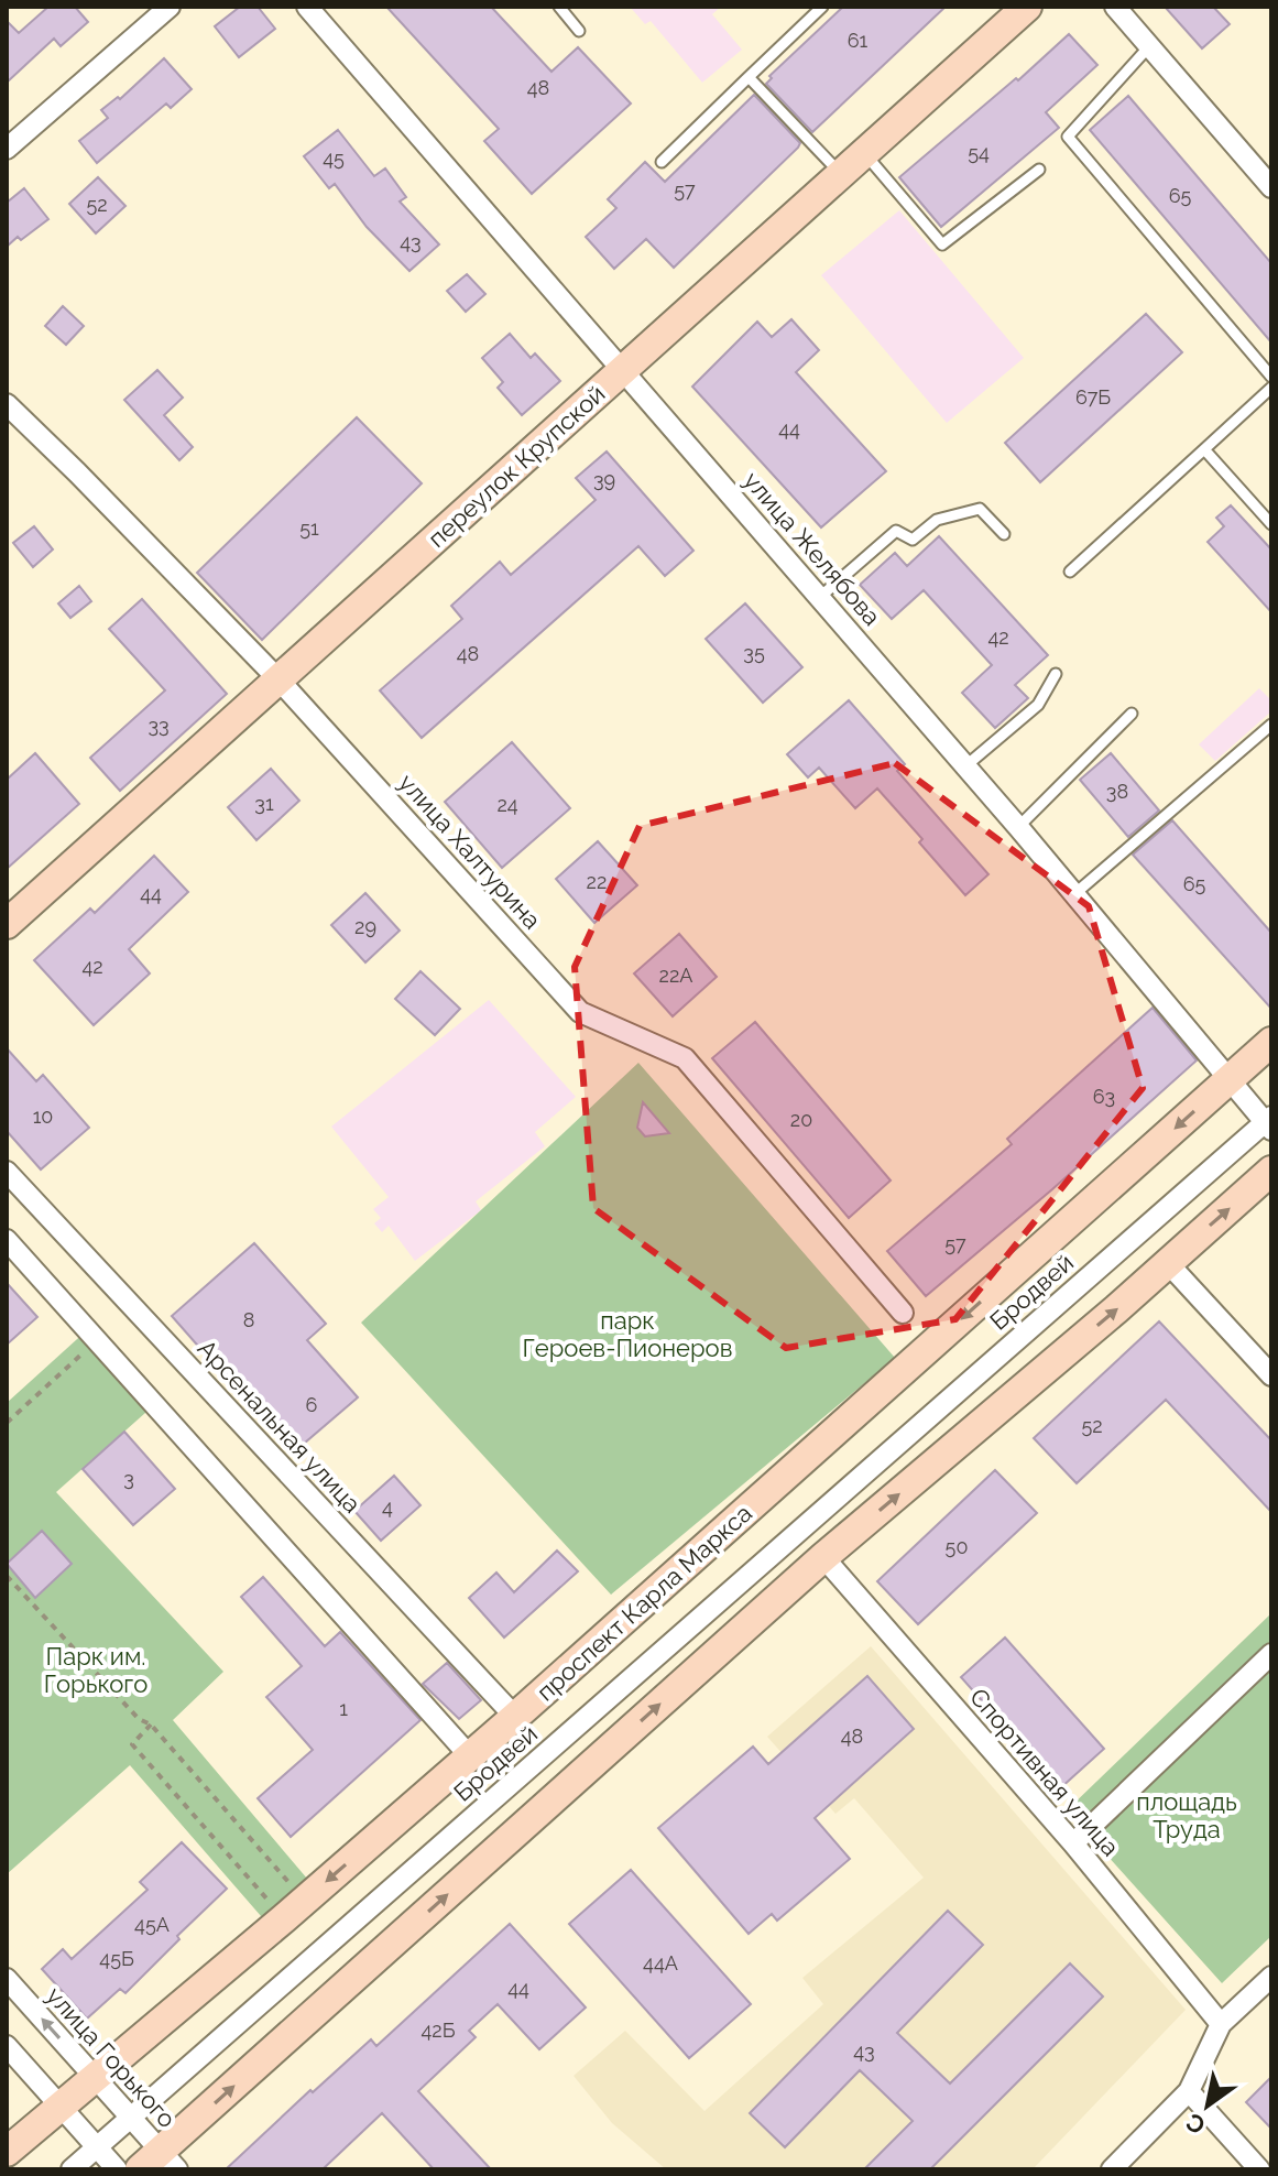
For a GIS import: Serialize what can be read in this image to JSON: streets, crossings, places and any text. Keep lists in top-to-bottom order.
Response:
{
  "streets": {
    "street": [
      "переулок Крупской",
      "улица Желябова",
      "улица Халтурина",
      "Бродвей",
      "Арсенальная улица",
      "проспект Карла Маркса",
      "Спортивная улица",
      "улица Горького"
    ]
  },
  "crossings": [
    ["переулок Крупской", "улица Желябова"],
    ["переулок Крупской", "улица Халтурина"],
    ["улица Желябова", "Бродвей"],
    ["улица Желябова", "проспект Карла Маркса"],
    ["Бродвей", "улица Горького"],
    ["Арсенальная улица", "проспект Карла Маркса"],
    ["проспект Карла Маркса", "улица Горького"]
  ],
  "parks": ["парк Героев-Пионеров", "Парк им. Горького", "площадь Труда"],
  "house_numbers": [
    "61",
    "48",
    "54",
    "45",
    "57",
    "65",
    "52",
    "43",
    "67Б",
    "44",
    "39",
    "51",
    "42",
    "35",
    "48",
    "33",
    "38",
    "31",
    "24",
    "22",
    "65",
    "44",
    "29",
    "42",
    "22А",
    "63",
    "10",
    "20",
    "57",
    "8",
    "6",
    "52",
    "3",
    "4",
    "50",
    "1",
    "48",
    "45А",
    "45Б",
    "44А",
    "44",
    "42Б",
    "43"
  ],
  "north": "bottom left"
}
